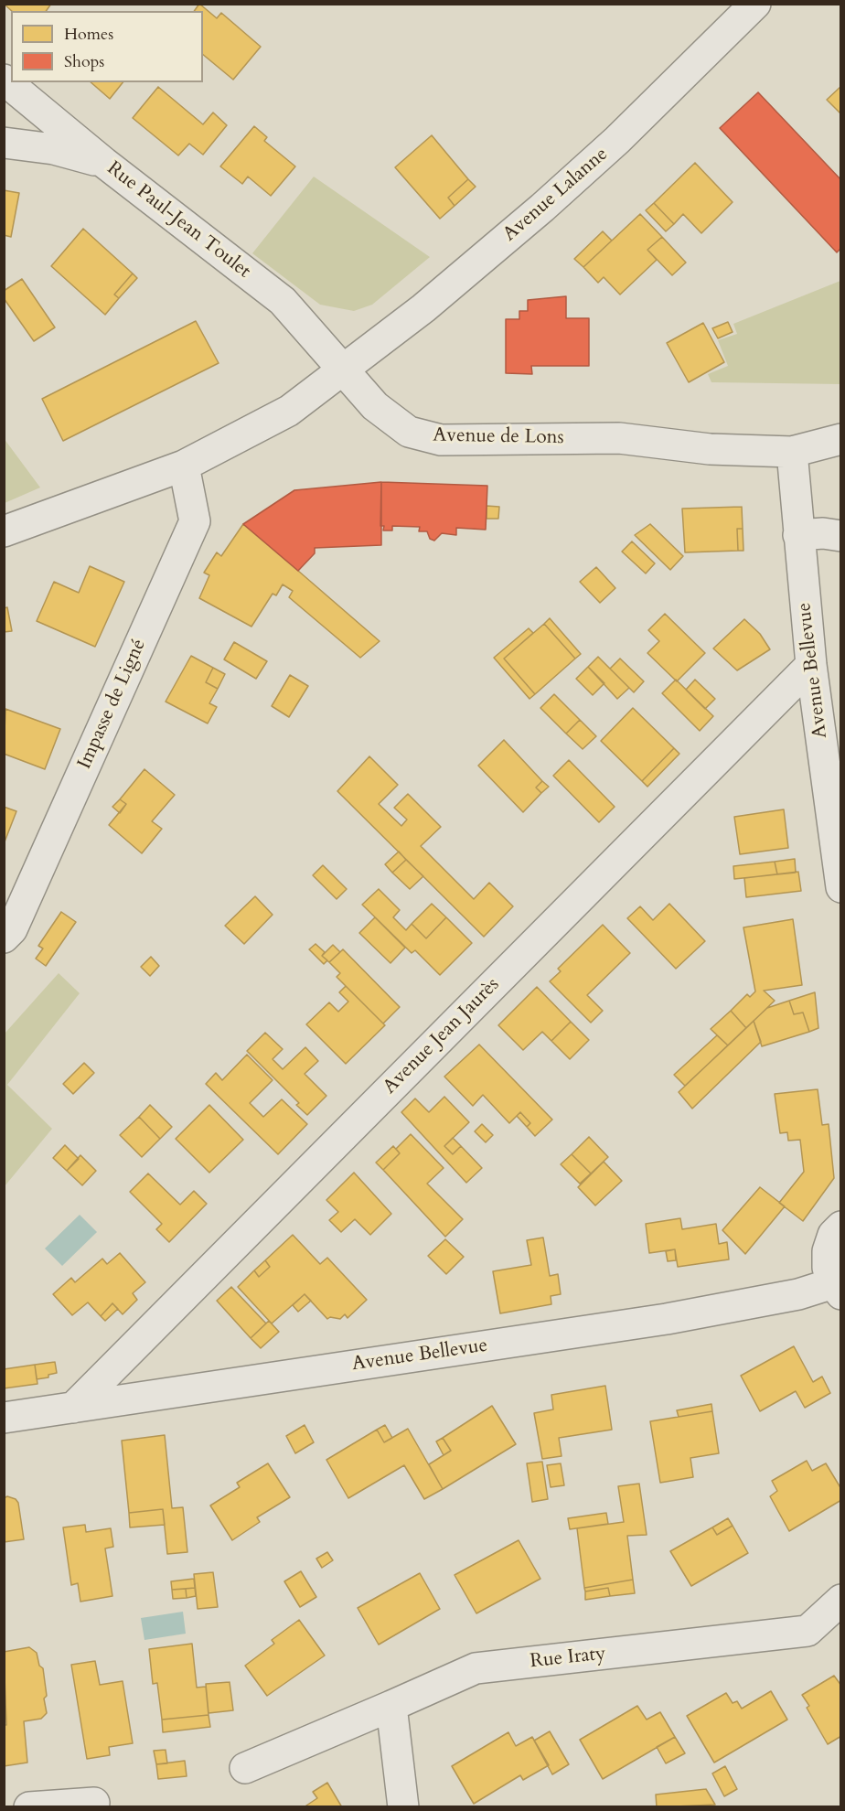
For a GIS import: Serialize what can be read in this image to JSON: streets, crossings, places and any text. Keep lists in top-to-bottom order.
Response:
{
  "streets": {
    "street": [
      "Avenue Lalanne",
      "Rue Paul-Jean Toulet",
      "Avenue de Lons",
      "Avenue Bellevue",
      "Impasse de Ligné",
      "Avenue Jean Jaurès",
      "Rue Iraty"
    ]
  },
  "crossings": [
    ["Avenue Lalanne", "Rue Paul-Jean Toulet"],
    ["Avenue Lalanne", "Avenue de Lons"],
    ["Rue Paul-Jean Toulet", "Avenue de Lons"],
    ["Avenue de Lons", "Avenue Bellevue"],
    ["Avenue Bellevue", "Avenue Jean Jaurès"]
  ],
  "legend": ["Homes", "Shops"]
}
